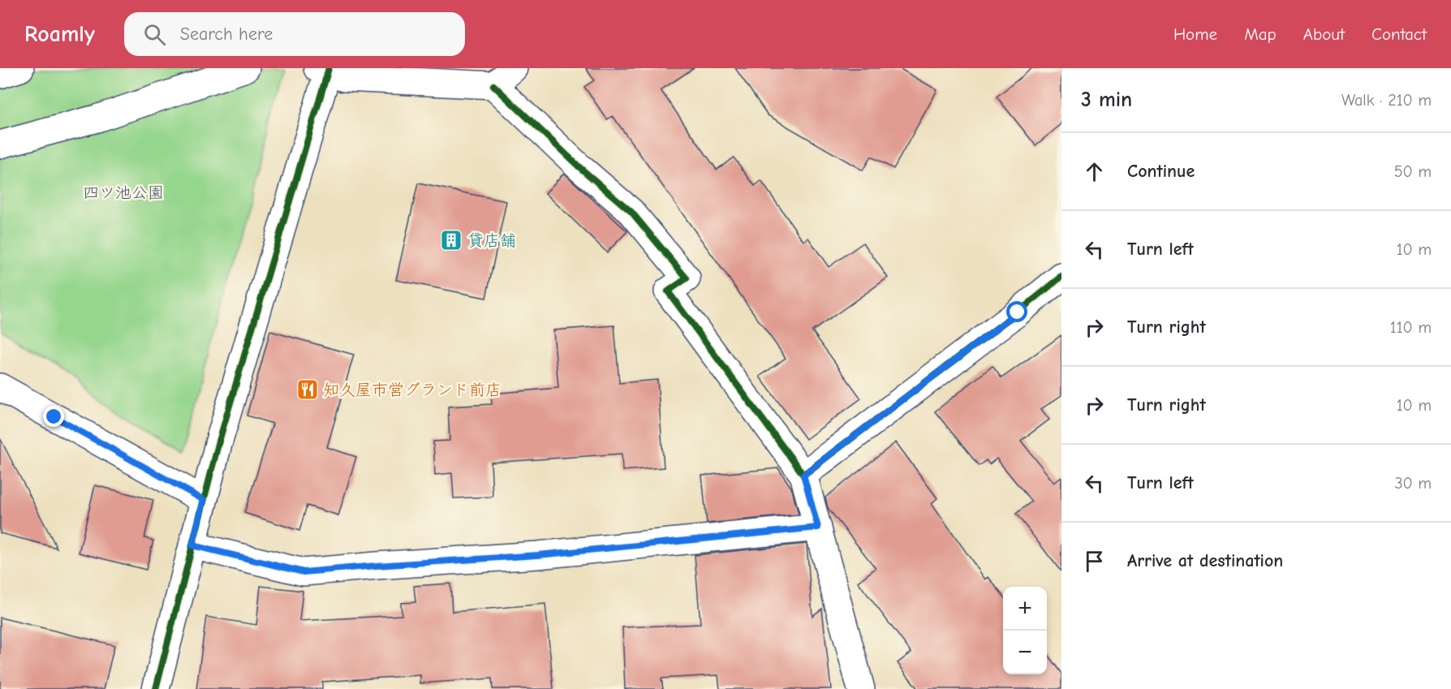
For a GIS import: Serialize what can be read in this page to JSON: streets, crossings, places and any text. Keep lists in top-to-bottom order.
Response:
{
  "parks": ["四ツ池公園"],
  "places": {
    "building": ["貸店舗"],
    "restaurant": ["知久屋市営グランド前店"]
  },
  "page": {
    "header": "Roamly",
    "search": "Search here",
    "nav": [
      "Home",
      "Map",
      "About",
      "Contact"
    ],
    "heading": ["3 min", "Walk · 210 m"],
    "list": [
      ["Continue", "50 m"],
      ["Turn left", "10 m"],
      ["Turn right", "110 m"],
      ["Turn right", "10 m"],
      ["Turn left", "30 m"],
      "Arrive at destination"
    ],
    "map_buttons": ["+", "−"]
  }
}
